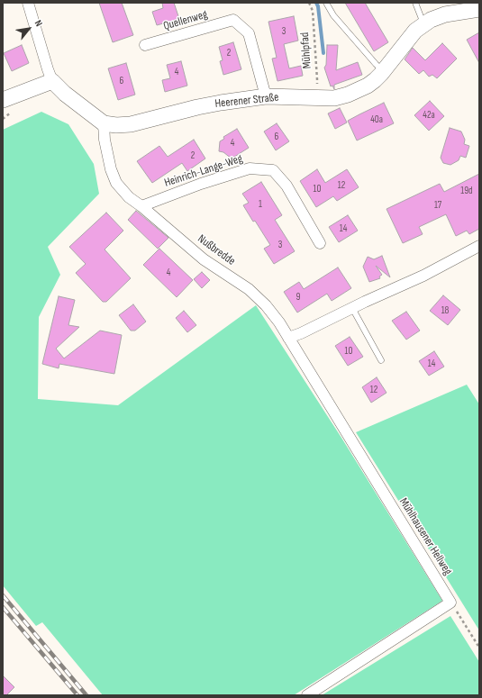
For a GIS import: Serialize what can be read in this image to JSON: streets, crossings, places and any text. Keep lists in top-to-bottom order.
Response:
{
  "streets": {
    "street": [
      "Quellenweg",
      "Heerener Straße",
      "Heinrich-Lange-Weg",
      "Nußbredde",
      "Mühlhausener Hellweg"
    ],
    "path": ["Mühlpfad"]
  },
  "crossings": [
    ["Quellenweg", "Heerener Straße"],
    ["Mühlpfad", "Heerener Straße"],
    ["Heerener Straße", "Nußbredde"],
    ["Heinrich-Lange-Weg", "Nußbredde"],
    ["Nußbredde", "Mühlhausener Hellweg"]
  ],
  "house_numbers": [
    "3",
    "2",
    "4",
    "6",
    "42a",
    "40a",
    "6",
    "4",
    "2",
    "12",
    "10",
    "19d",
    "1",
    "17",
    "14",
    "3",
    "4",
    "9",
    "18",
    "10",
    "14",
    "12"
  ],
  "north": "top right"
}
